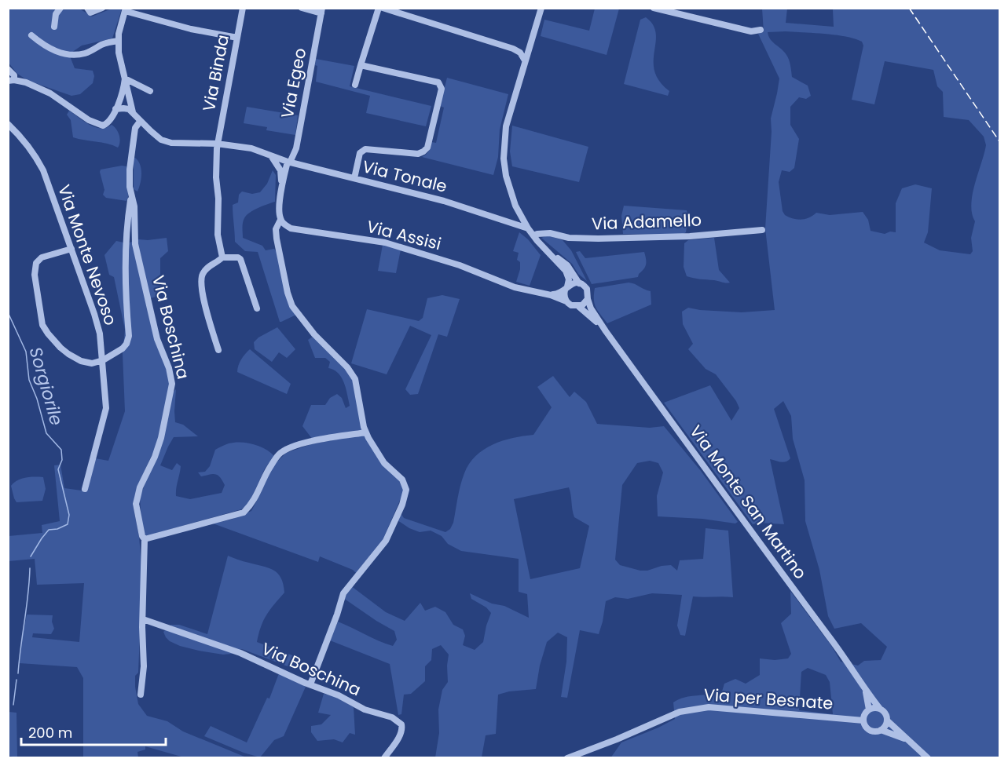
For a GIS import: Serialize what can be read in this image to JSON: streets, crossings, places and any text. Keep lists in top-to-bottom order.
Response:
{
  "streets": {
    "street": [
      "Via Binda",
      "Via Egeo",
      "Via Tonale",
      "Via Adamello",
      "Via Assisi",
      "Via Monte Nevoso",
      "Via Boschina",
      "Via Monte San Martino",
      "Via per Besnate"
    ]
  },
  "crossings": [
    ["Via Binda", "Via Tonale"],
    ["Via Egeo", "Via Tonale"],
    ["Via Tonale", "Via Boschina"],
    ["Via Tonale", "Via Monte San Martino"],
    ["Via Adamello", "Via Monte San Martino"],
    ["Via Assisi", "Via Monte San Martino"],
    ["Via Monte San Martino", "Via per Besnate"]
  ],
  "water": ["Sorgiorile"],
  "scale_bar": "200 m"
}
